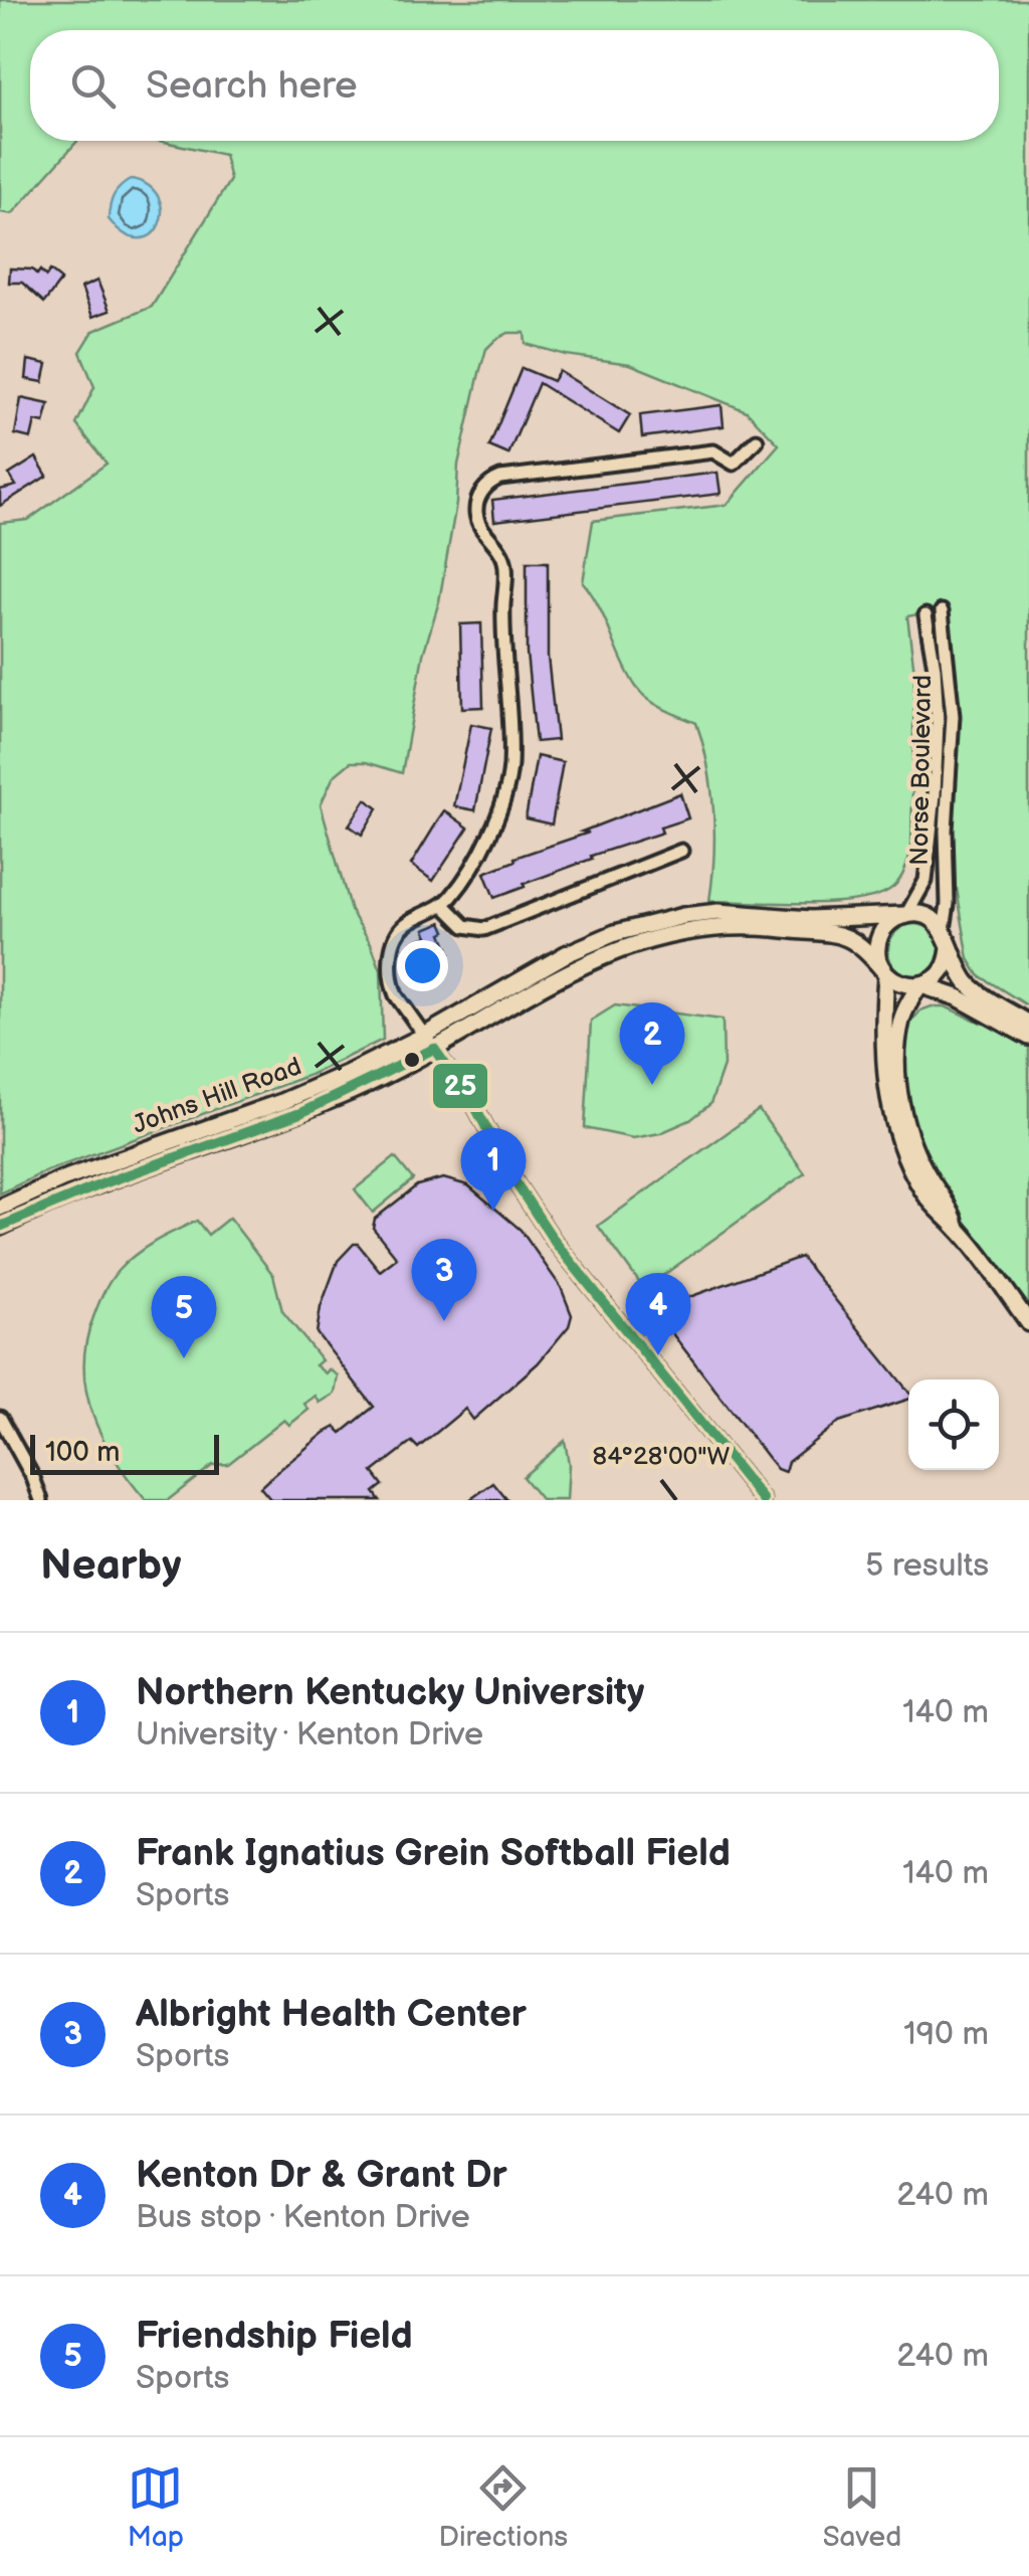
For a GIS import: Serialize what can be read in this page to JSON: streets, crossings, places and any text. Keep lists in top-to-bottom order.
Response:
{
  "streets": {
    "main road": ["Johns Hill Road"],
    "street": ["Norse Boulevard"]
  },
  "crossings": [
    ["Norse Boulevard", "Johns Hill Road"]
  ],
  "lines": ["transit line 25"],
  "scale_bar": "100 m",
  "page": {
    "search": "Search here",
    "pins": [
      "2",
      "1",
      "3",
      "4",
      "5"
    ],
    "scale": "100 m",
    "heading": ["Nearby", "5 results"],
    "list": [
      {
        "mark": "1",
        "name": "Northern Kentucky University",
        "note": "University · Kenton Drive",
        "value": "140 m"
      },
      {
        "mark": "2",
        "name": "Frank Ignatius Grein Softball Field",
        "note": "Sports",
        "value": "140 m"
      },
      {
        "mark": "3",
        "name": "Albright Health Center",
        "note": "Sports",
        "value": "190 m"
      },
      {
        "mark": "4",
        "name": "Kenton Dr & Grant Dr",
        "note": "Bus stop · Kenton Drive",
        "value": "240 m"
      },
      {
        "mark": "5",
        "name": "Friendship Field",
        "note": "Sports",
        "value": "240 m"
      }
    ],
    "nav": ["Map", "Directions", "Saved"]
  },
  "coordinates": ["84°28'00\"W"]
}
